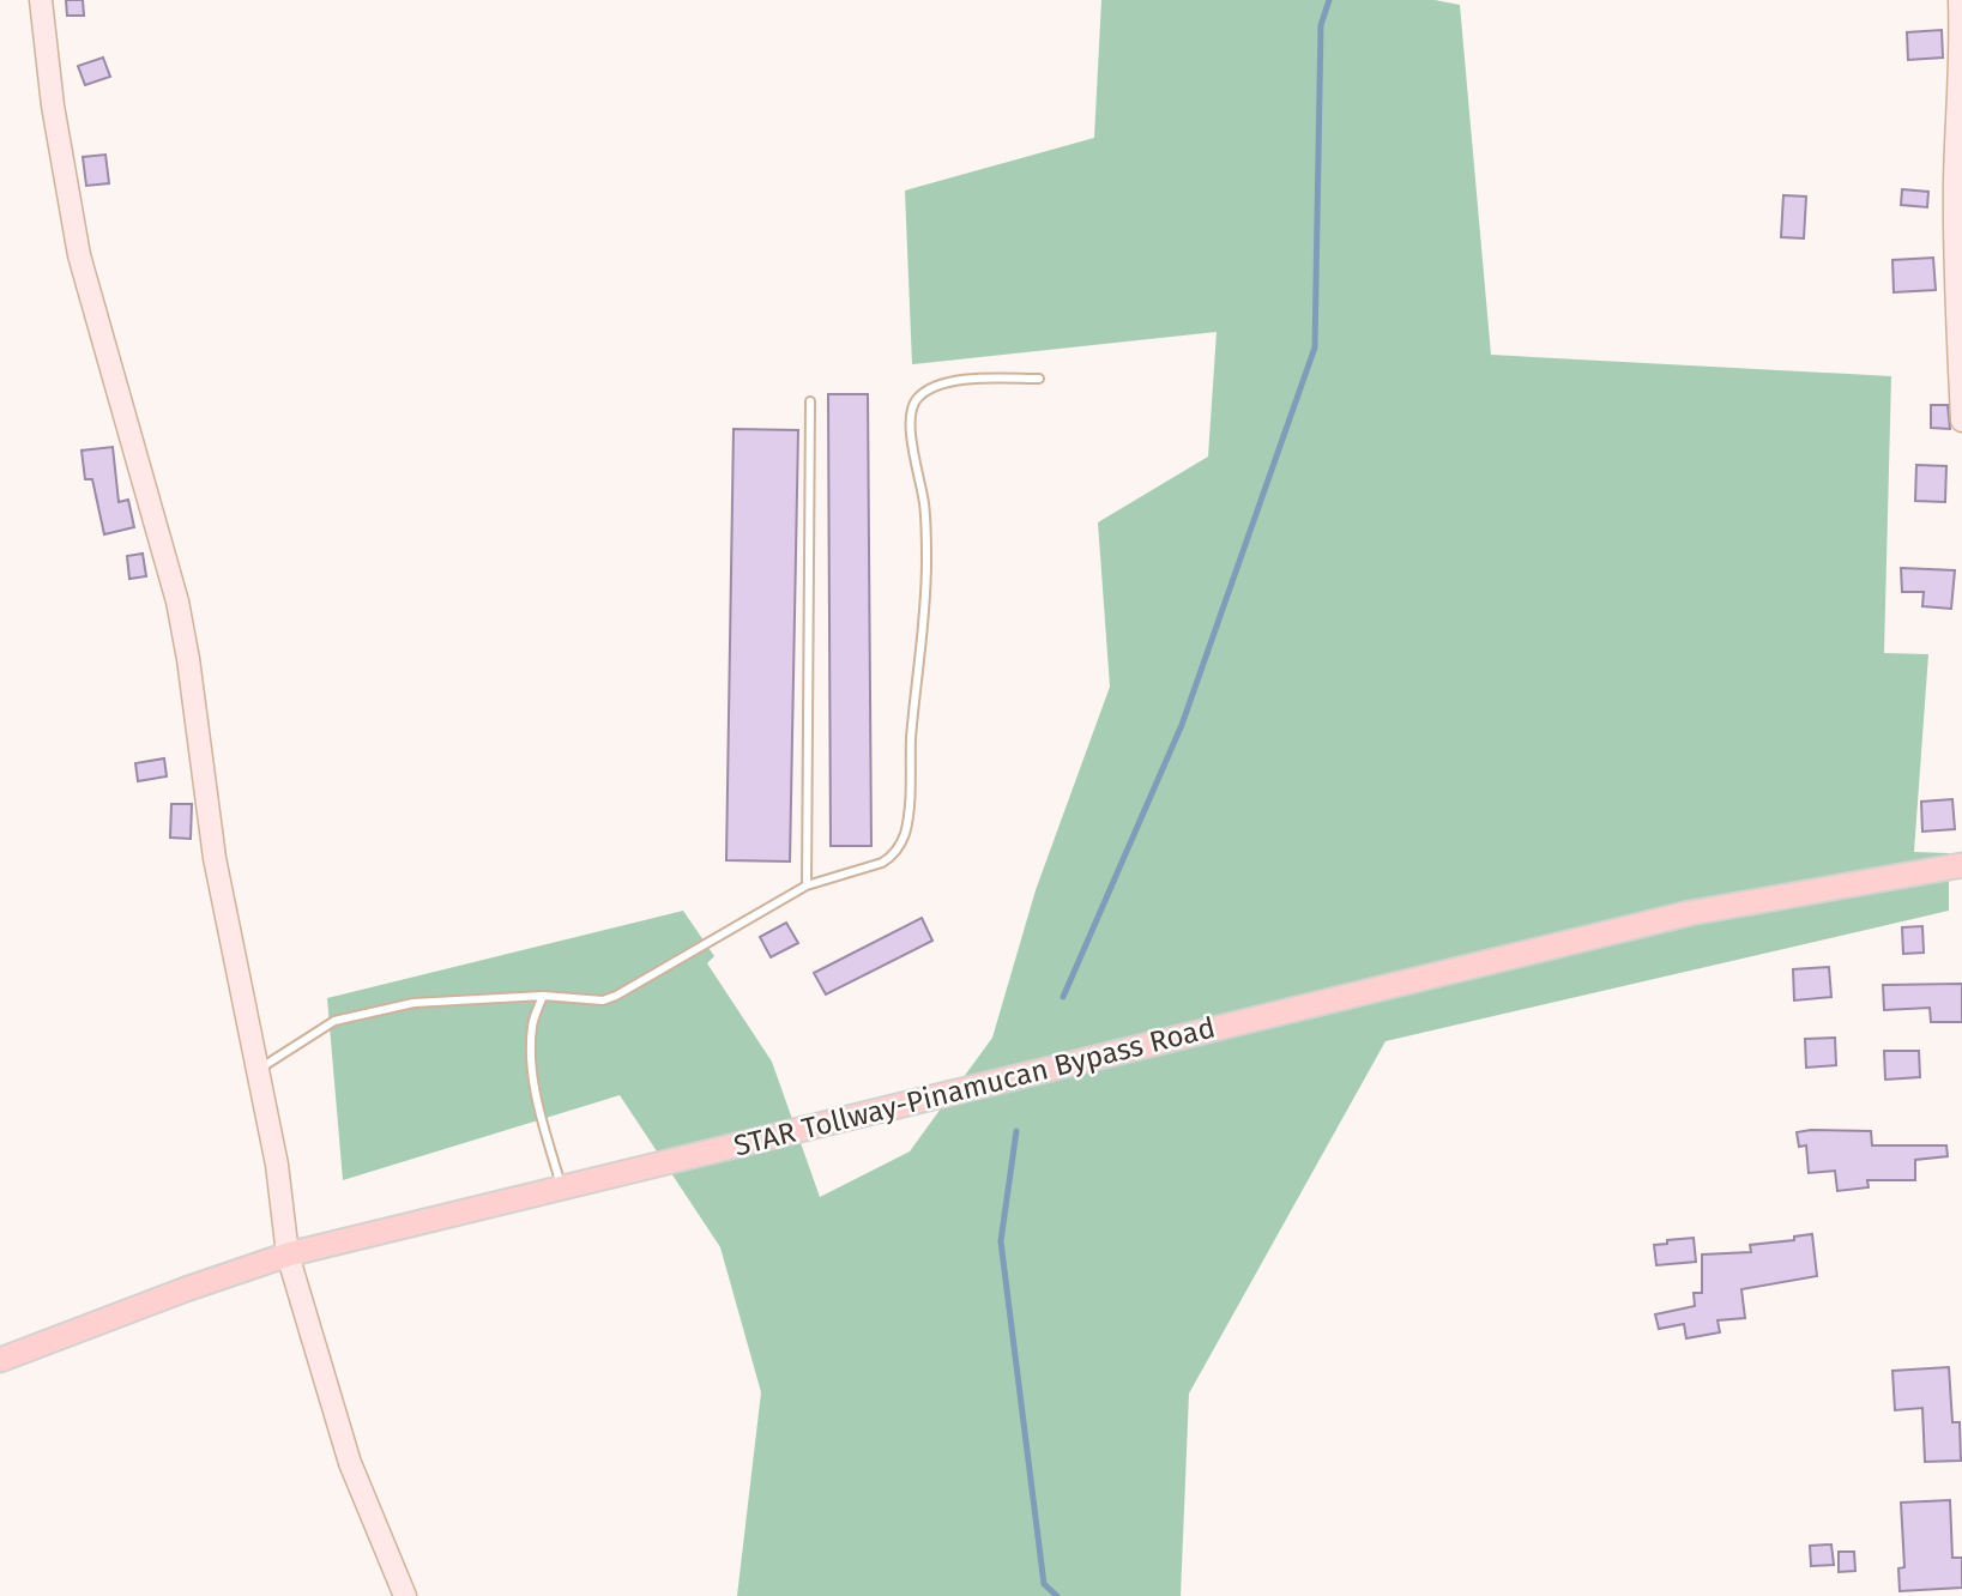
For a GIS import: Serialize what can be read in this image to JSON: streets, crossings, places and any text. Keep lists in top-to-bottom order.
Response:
{
  "streets": {
    "main road": ["STAR Tollway-Pinamucan Bypass Road"]
  }
}
